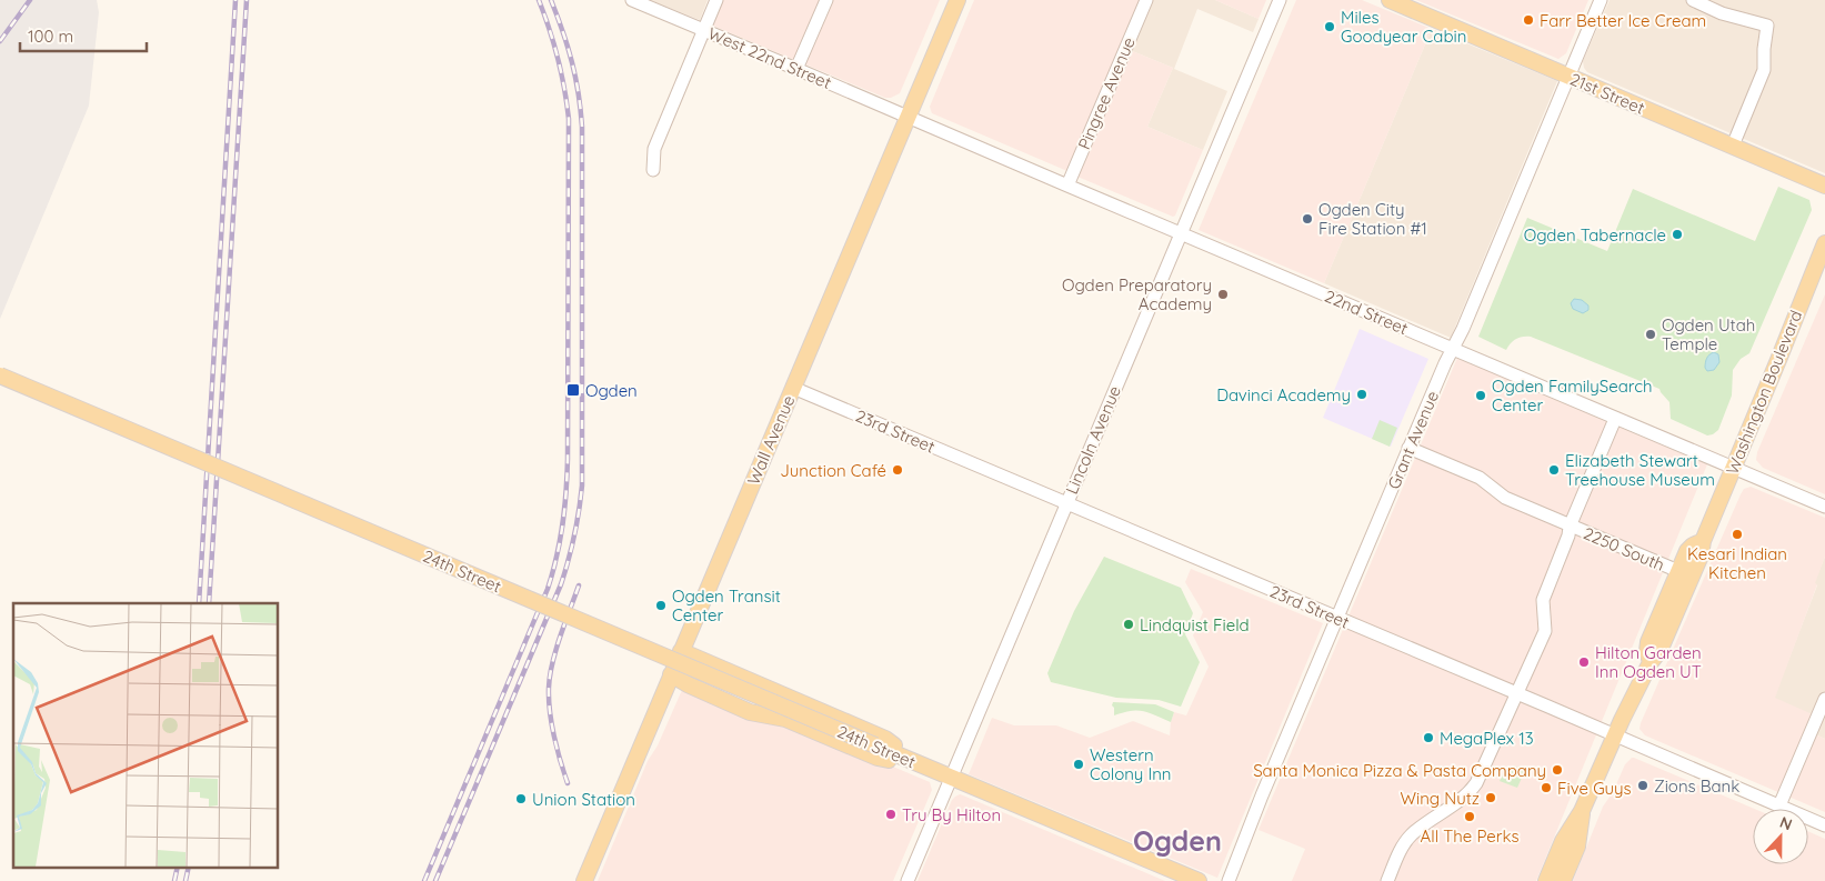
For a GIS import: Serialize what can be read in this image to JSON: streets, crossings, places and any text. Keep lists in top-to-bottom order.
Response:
{
  "streets": {
    "main road": [
      "21st Street",
      "Washington Boulevard",
      "Wall Avenue",
      "24th Street"
    ],
    "street": [
      "West 22nd Street",
      "Pingree Avenue",
      "22nd Street",
      "23rd Street",
      "Lincoln Avenue",
      "Grant Avenue",
      "2250 South"
    ]
  },
  "crossings": [
    ["West 22nd Street", "22nd Street"],
    ["West 22nd Street", "Wall Avenue"],
    ["Pingree Avenue", "22nd Street"],
    ["21st Street", "Grant Avenue"],
    ["22nd Street", "Washington Boulevard"],
    ["22nd Street", "Wall Avenue"],
    ["22nd Street", "Lincoln Avenue"],
    ["22nd Street", "Grant Avenue"],
    ["Washington Boulevard", "23rd Street"],
    ["Washington Boulevard", "2250 South"],
    ["23rd Street", "Wall Avenue"],
    ["23rd Street", "Lincoln Avenue"],
    ["23rd Street", "Grant Avenue"],
    ["Wall Avenue", "24th Street"],
    ["Lincoln Avenue", "24th Street"],
    ["Grant Avenue", "2250 South"]
  ],
  "districts": ["Ogden"],
  "places": {
    "other": [
      "Farr Better Ice Cream",
      "Miles Goodyear Cabin",
      "Ogden City Fire Station #1",
      "Ogden Tabernacle",
      "Ogden Preparatory Academy",
      "Ogden Utah Temple",
      "Davinci Academy",
      "Ogden FamilySearch Center",
      "Junction Café",
      "Elizabeth Stewart Treehouse Museum",
      "Kesari Indian Kitchen",
      "Ogden Transit Center",
      "Lindquist Field",
      "Hilton Garden Inn Ogden UT",
      "MegaPlex 13",
      "Western Colony Inn",
      "Santa Monica Pizza & Pasta Company",
      "Zions Bank",
      "Five Guys",
      "Wing Nutz",
      "Union Station",
      "Tru By Hilton",
      "All The Perks"
    ],
    "transit": ["Ogden"]
  },
  "scale_bar": "100 m",
  "north": "top"
}
